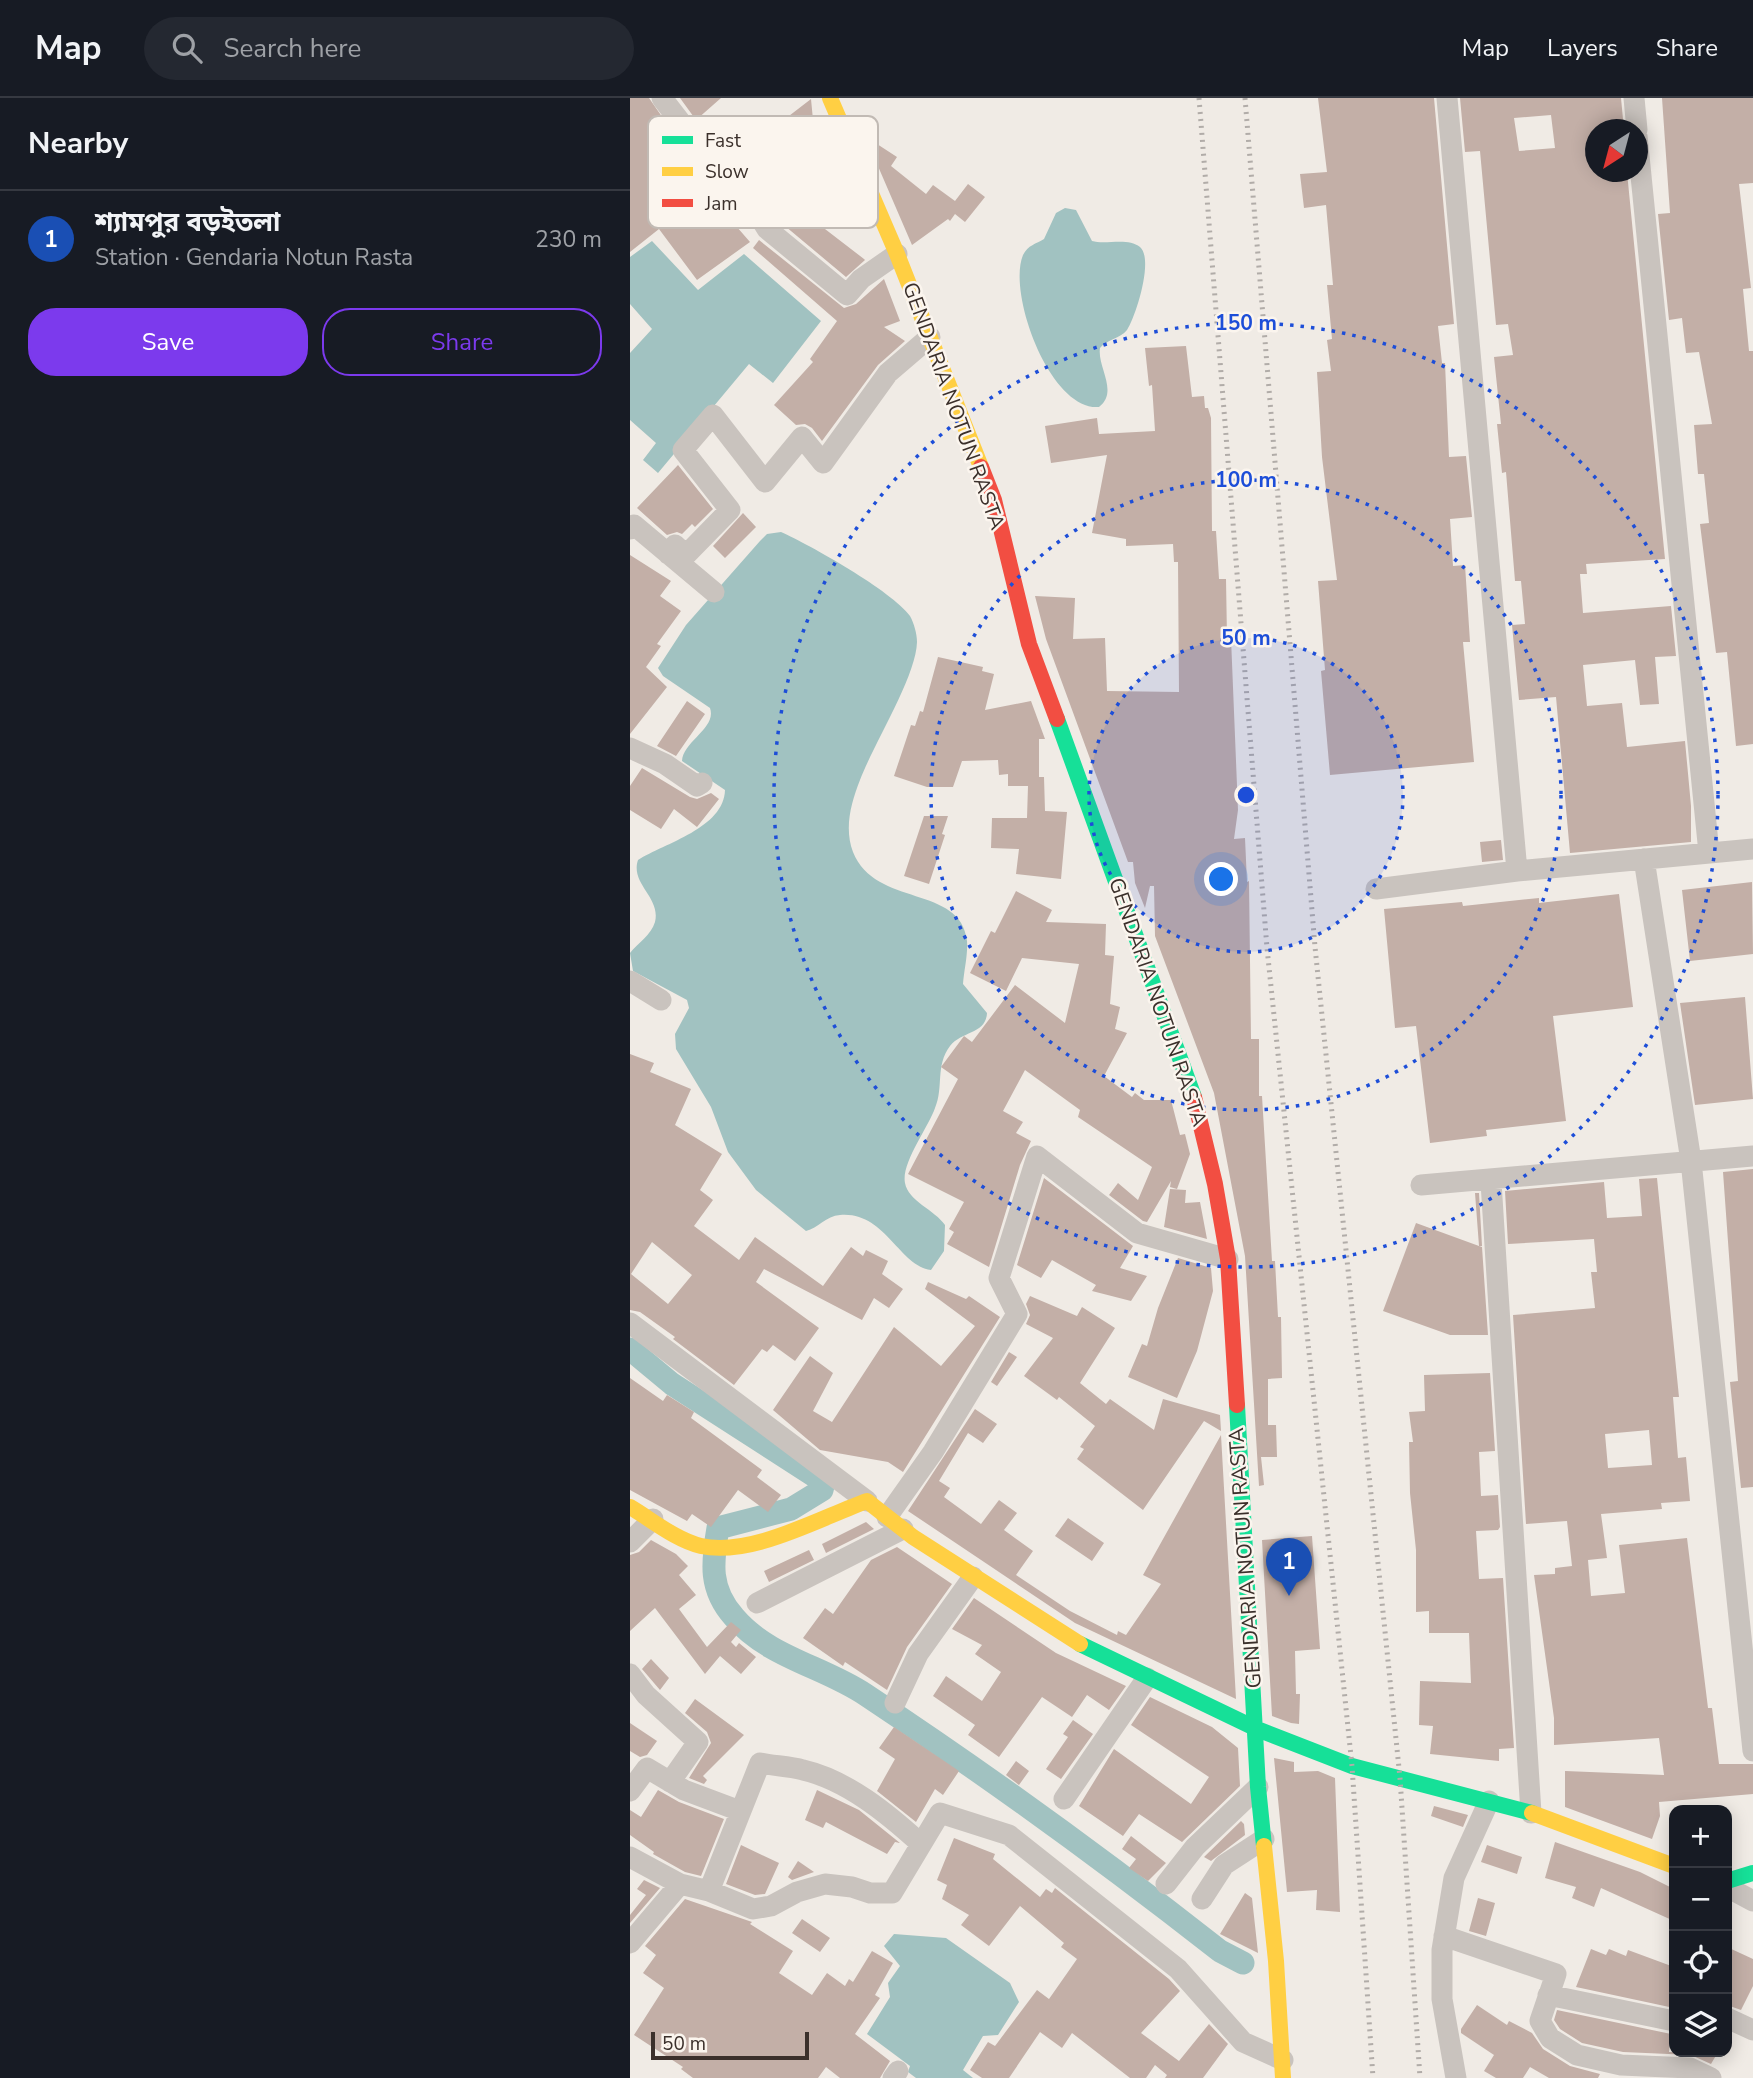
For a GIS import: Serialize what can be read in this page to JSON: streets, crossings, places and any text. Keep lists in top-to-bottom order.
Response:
{
  "streets": {
    "main road": ["GENDARIA NOTUN RASTA"]
  },
  "legend": ["Fast", "Slow", "Jam"],
  "scale_bar": "50 m",
  "north": "bottom left",
  "page": {
    "header": "Map",
    "search": "Search here",
    "nav": ["Map", "Layers", "Share"],
    "heading": "Nearby",
    "list": [
      {
        "mark": "1",
        "name": "শ্যামপুর বড়ইতলা",
        "note": "Station · Gendaria Notun Rasta",
        "value": "230 m"
      }
    ],
    "buttons": ["Save", "Share"],
    "pins": "1",
    "map_buttons": ["+", "−"],
    "scale": "50 m"
  },
  "rings": ["150 m", "100 m", "50 m"]
}
